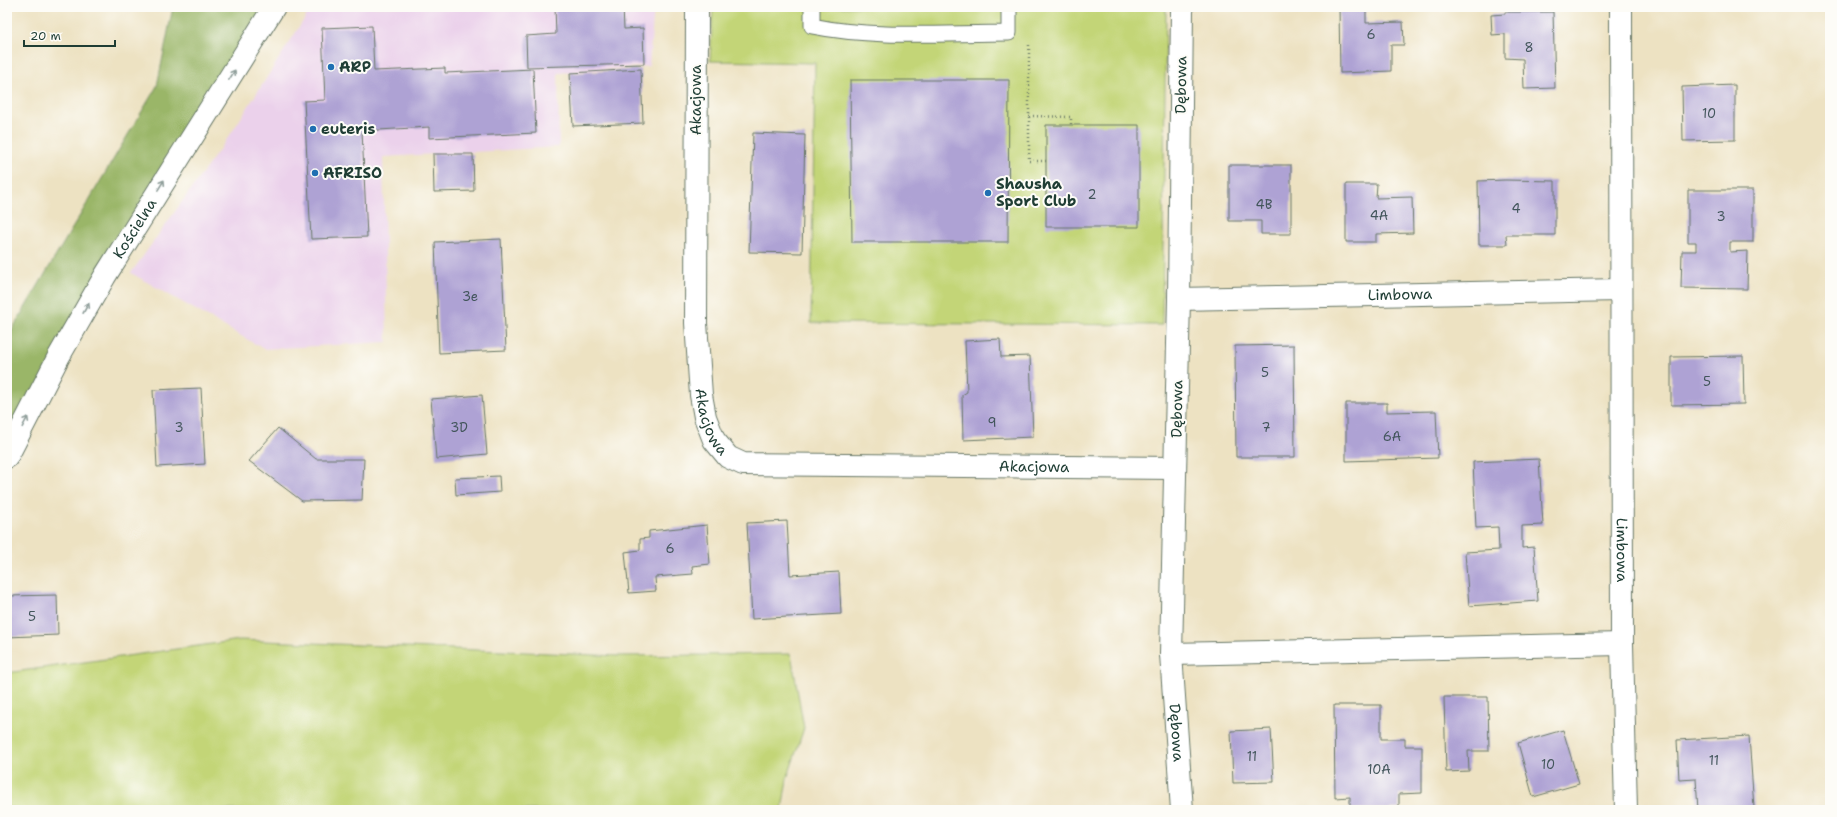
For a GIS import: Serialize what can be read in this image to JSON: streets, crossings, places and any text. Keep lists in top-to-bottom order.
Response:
{
  "streets": {
    "street": [
      "Dębowa",
      "Akacjowa",
      "Kościelna",
      "Limbowa"
    ]
  },
  "crossings": [
    ["Dębowa", "Akacjowa"],
    ["Dębowa", "Limbowa"]
  ],
  "one_way": ["Kościelna"],
  "places": [
    "ARP",
    "euteris",
    "AFRISO",
    "Shausha Sport Club"
  ],
  "house_numbers": [
    "6",
    "8",
    "10",
    "2",
    "4B",
    "4",
    "4A",
    "3",
    "3e",
    "5",
    "5",
    "9",
    "3",
    "3D",
    "7",
    "6A",
    "6",
    "5",
    "11",
    "11",
    "10",
    "10A"
  ],
  "scale_bar": "20 m"
}
